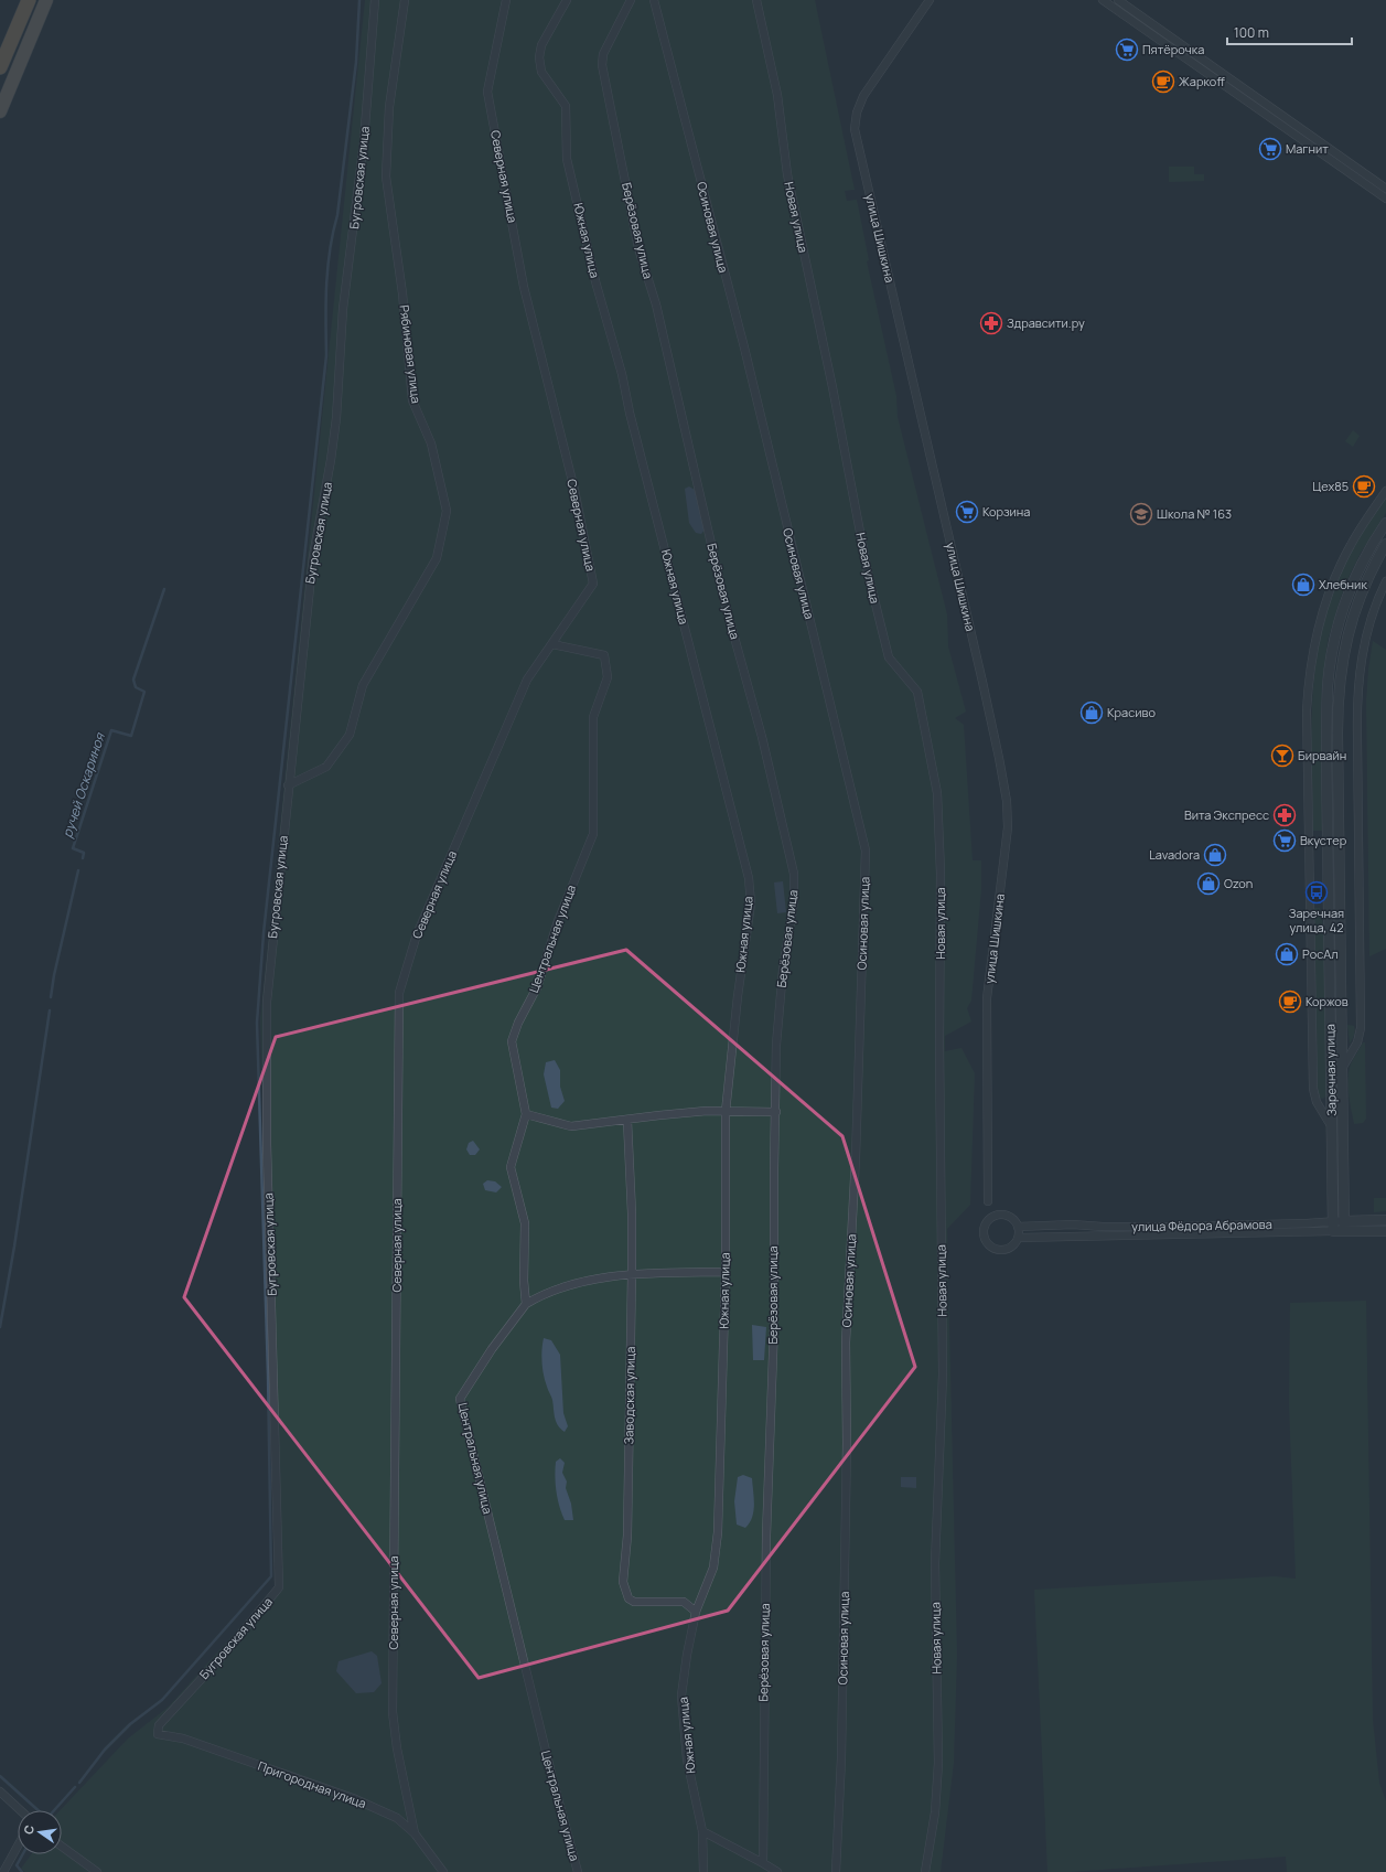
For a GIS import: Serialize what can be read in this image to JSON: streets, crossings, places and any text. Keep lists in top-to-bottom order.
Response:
{
  "streets": {
    "street": [
      "Северная улица",
      "Бугровская улица",
      "Новая улица",
      "Осиновая улица",
      "Берёзовая улица",
      "улица Шишкина",
      "Южная улица",
      "Рябиновая улица",
      "Центральная улица",
      "Заречная улица",
      "улица Фёдора Абрамова",
      "Заводская улица",
      "Пригородная улица"
    ]
  },
  "crossings": [
    ["Северная улица", "Центральная улица"],
    ["Северная улица", "Пригородная улица"],
    ["Бугровская улица", "Рябиновая улица"],
    ["Бугровская улица", "Пригородная улица"],
    ["Южная улица", "Заводская улица"],
    ["Заречная улица", "улица Фёдора Абрамова"]
  ],
  "water": ["ручей Оскариноя"],
  "places": {
    "supermarket": [
      "Пятёрочка",
      "Магнит",
      "Корзина",
      "Вкустер"
    ],
    "cafe": ["Жаркoff", "Цех85", "Коржов"],
    "pharmacy": ["Здравсити.ру", "Вита Экспресс"],
    "school or university": ["Школа № 163"],
    "shop": [
      "Хлебник",
      "Красиво",
      "Lavadora",
      "Ozon",
      "РосАл"
    ],
    "bar": ["Бирвайн"],
    "bus stop": ["Заречная улица, 42"]
  },
  "scale_bar": "100 m",
  "north": "left"
}
